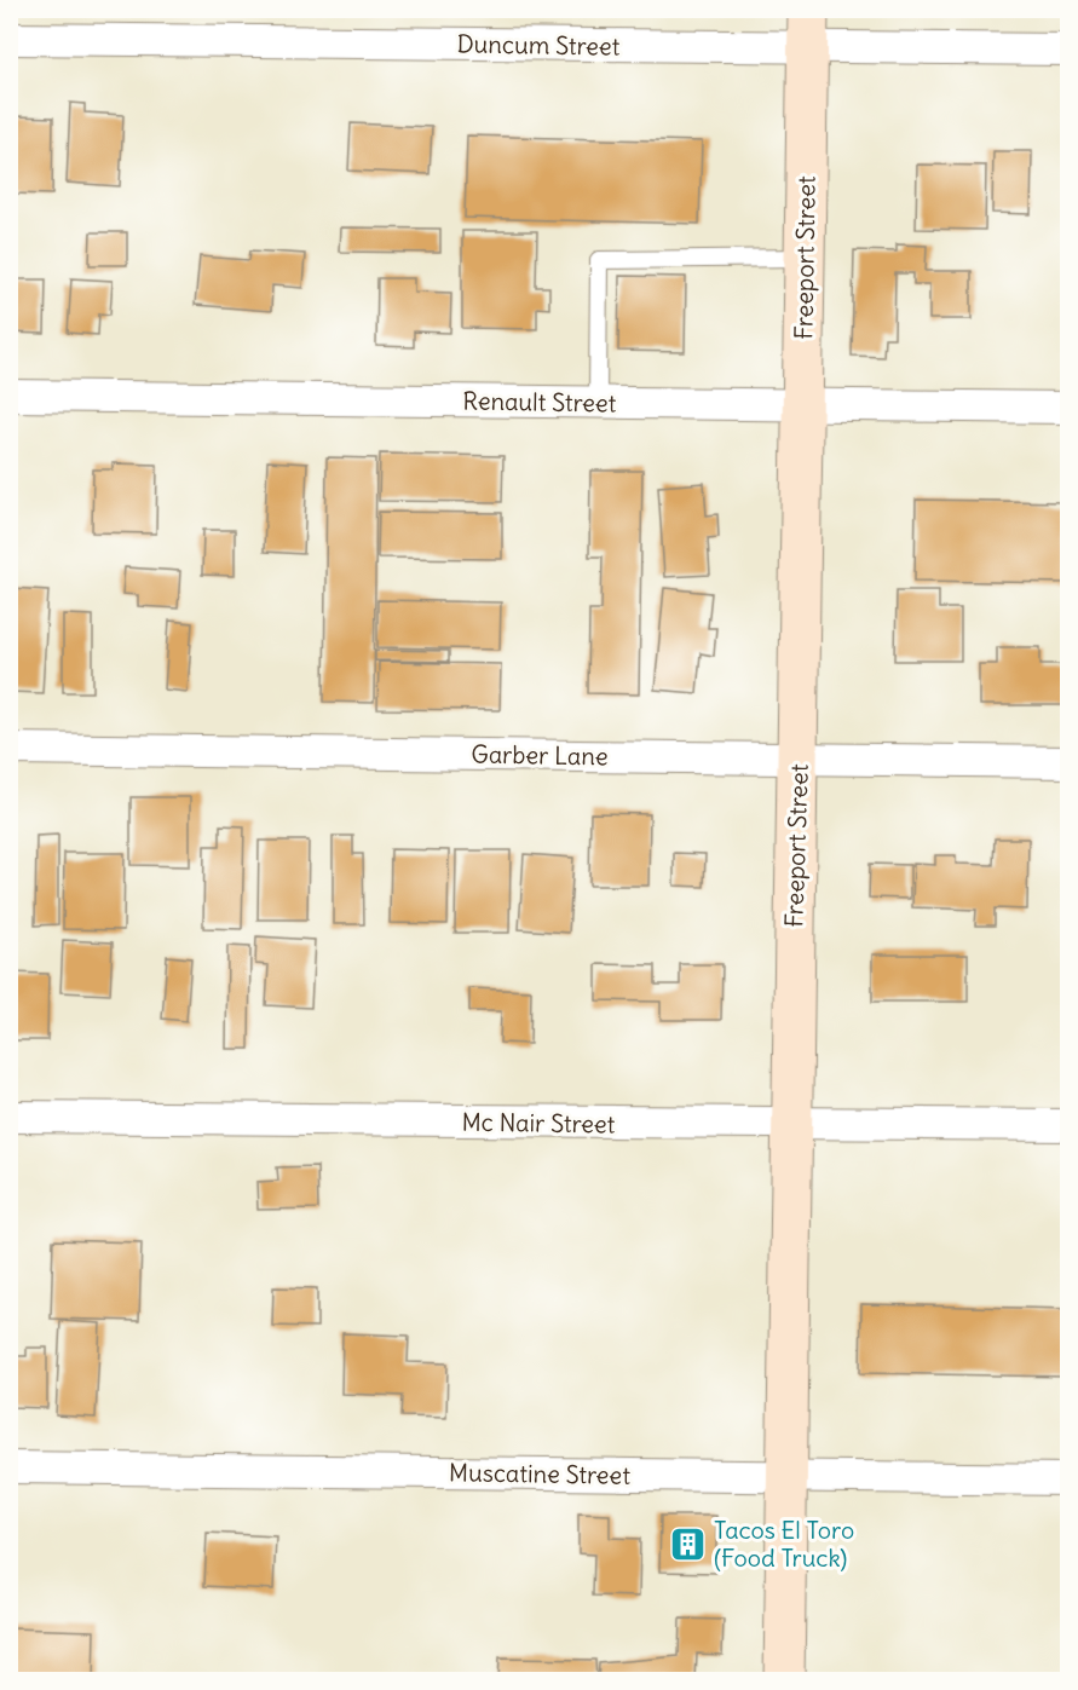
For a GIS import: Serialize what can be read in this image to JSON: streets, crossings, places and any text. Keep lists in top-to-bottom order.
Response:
{
  "streets": {
    "main road": ["Freeport Street"],
    "street": [
      "Duncum Street",
      "Renault Street",
      "Garber Lane",
      "Mc Nair Street",
      "Muscatine Street"
    ]
  },
  "crossings": [
    ["Duncum Street", "Freeport Street"],
    ["Freeport Street", "Renault Street"],
    ["Freeport Street", "Garber Lane"],
    ["Freeport Street", "Mc Nair Street"],
    ["Freeport Street", "Muscatine Street"]
  ],
  "places": {
    "building": ["Tacos El Toro (Food Truck)"]
  }
}
